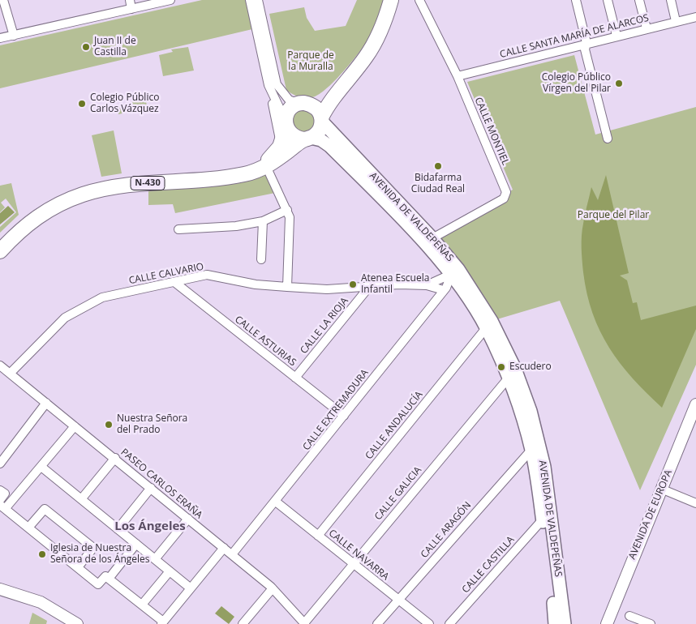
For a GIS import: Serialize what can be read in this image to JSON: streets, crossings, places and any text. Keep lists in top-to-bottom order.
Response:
{
  "streets": {
    "highway": ["N-430"],
    "main road": ["AVENIDA DE VALDEPEÑAS", "AVENIDA DE EUROPA"],
    "street": [
      "CALLE SANTA MARÍA DE ALARCOS",
      "CALLE MONTIEL",
      "CALLE CALVARIO",
      "CALLE LA RIOJA",
      "CALLE ASTURIAS",
      "CALLE EXTREMADURA",
      "CALLE ANDALUCÍA",
      "PASEO CARLOS ERAÑA",
      "CALLE GALICIA",
      "CALLE ARAGÓN",
      "CALLE NAVARRA",
      "CALLE CASTILLA"
    ]
  },
  "crossings": [
    ["CALLE SANTA MARÍA DE ALARCOS", "CALLE MONTIEL"],
    ["CALLE MONTIEL", "AVENIDA DE VALDEPEÑAS"],
    ["N-430", "AVENIDA DE VALDEPEÑAS"],
    ["AVENIDA DE VALDEPEÑAS", "CALLE CALVARIO"],
    ["AVENIDA DE VALDEPEÑAS", "CALLE EXTREMADURA"],
    ["AVENIDA DE VALDEPEÑAS", "CALLE ANDALUCÍA"],
    ["AVENIDA DE VALDEPEÑAS", "CALLE GALICIA"],
    ["AVENIDA DE VALDEPEÑAS", "CALLE ARAGÓN"],
    ["AVENIDA DE VALDEPEÑAS", "CALLE CASTILLA"],
    ["CALLE CALVARIO", "CALLE LA RIOJA"],
    ["CALLE CALVARIO", "CALLE ASTURIAS"],
    ["CALLE CALVARIO", "CALLE EXTREMADURA"],
    ["CALLE CALVARIO", "PASEO CARLOS ERAÑA"],
    ["CALLE LA RIOJA", "CALLE ASTURIAS"],
    ["CALLE ASTURIAS", "CALLE EXTREMADURA"],
    ["CALLE EXTREMADURA", "PASEO CARLOS ERAÑA"],
    ["CALLE EXTREMADURA", "CALLE NAVARRA"],
    ["CALLE ANDALUCÍA", "CALLE NAVARRA"],
    ["PASEO CARLOS ERAÑA", "CALLE GALICIA"],
    ["CALLE GALICIA", "CALLE NAVARRA"],
    ["CALLE ARAGÓN", "CALLE NAVARRA"]
  ],
  "districts": ["Los Ángeles"],
  "parks": ["Parque de la Muralla", "Parque del Pilar"],
  "places": [
    "Juan II de Castilla",
    "Colegio Público Vírgen del Pilar",
    "Colegio Público Carlos Vázquez",
    "Bidafarma Ciudad Real",
    "Atenea Escuela Infantil",
    "Escudero",
    "Nuestra Señora del Prado",
    "Iglesia de Nuestra Señora de los Ángeles"
  ]
}
